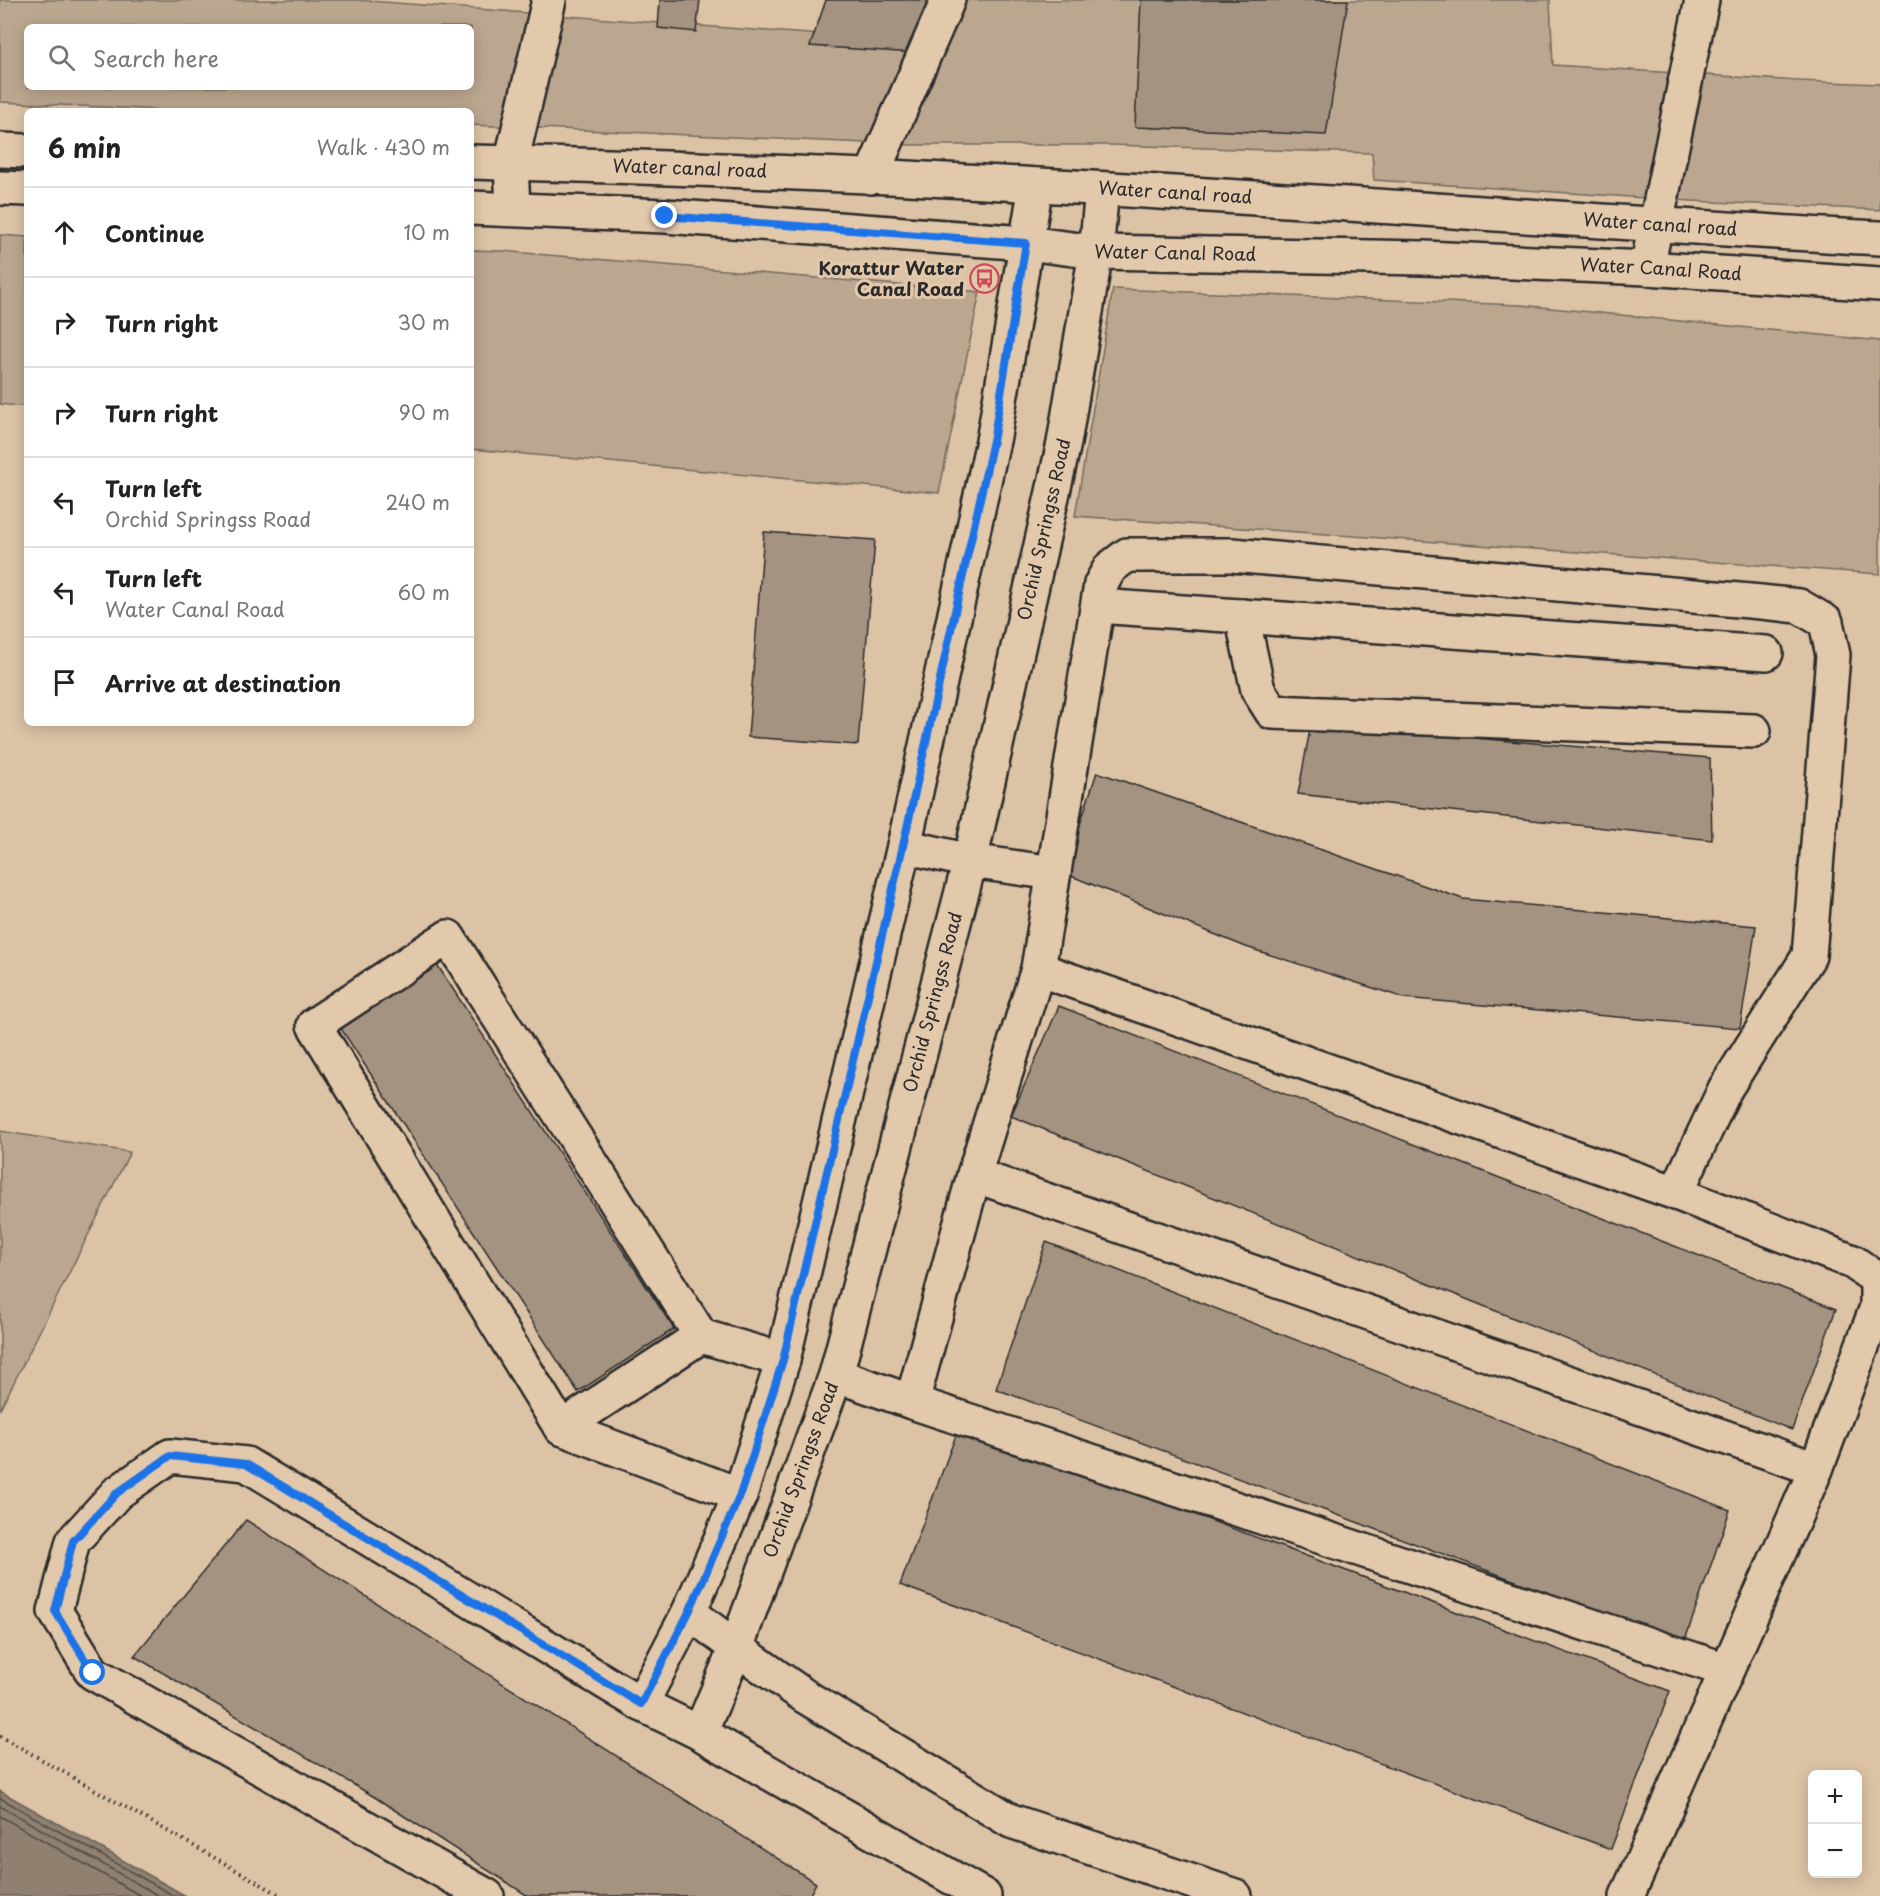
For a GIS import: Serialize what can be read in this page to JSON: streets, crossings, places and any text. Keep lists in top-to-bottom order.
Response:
{
  "streets": {
    "street": ["Water canal road", "Water Canal Road", "Orchid Springss Road"]
  },
  "crossings": [
    ["Water canal road", "Orchid Springss Road"],
    ["Water Canal Road", "Orchid Springss Road"]
  ],
  "places": {
    "bus stop": ["Korattur Water Canal Road"]
  },
  "page": {
    "search": "Search here",
    "heading": ["6 min", "Walk · 430 m"],
    "list": [
      ["Continue", "10 m"],
      ["Turn right", "30 m"],
      ["Turn right", "90 m"],
      ["Turn left", "Orchid Springss Road", "240 m"],
      ["Turn left", "Water Canal Road", "60 m"],
      "Arrive at destination"
    ],
    "map_buttons": ["+", "−"]
  }
}
